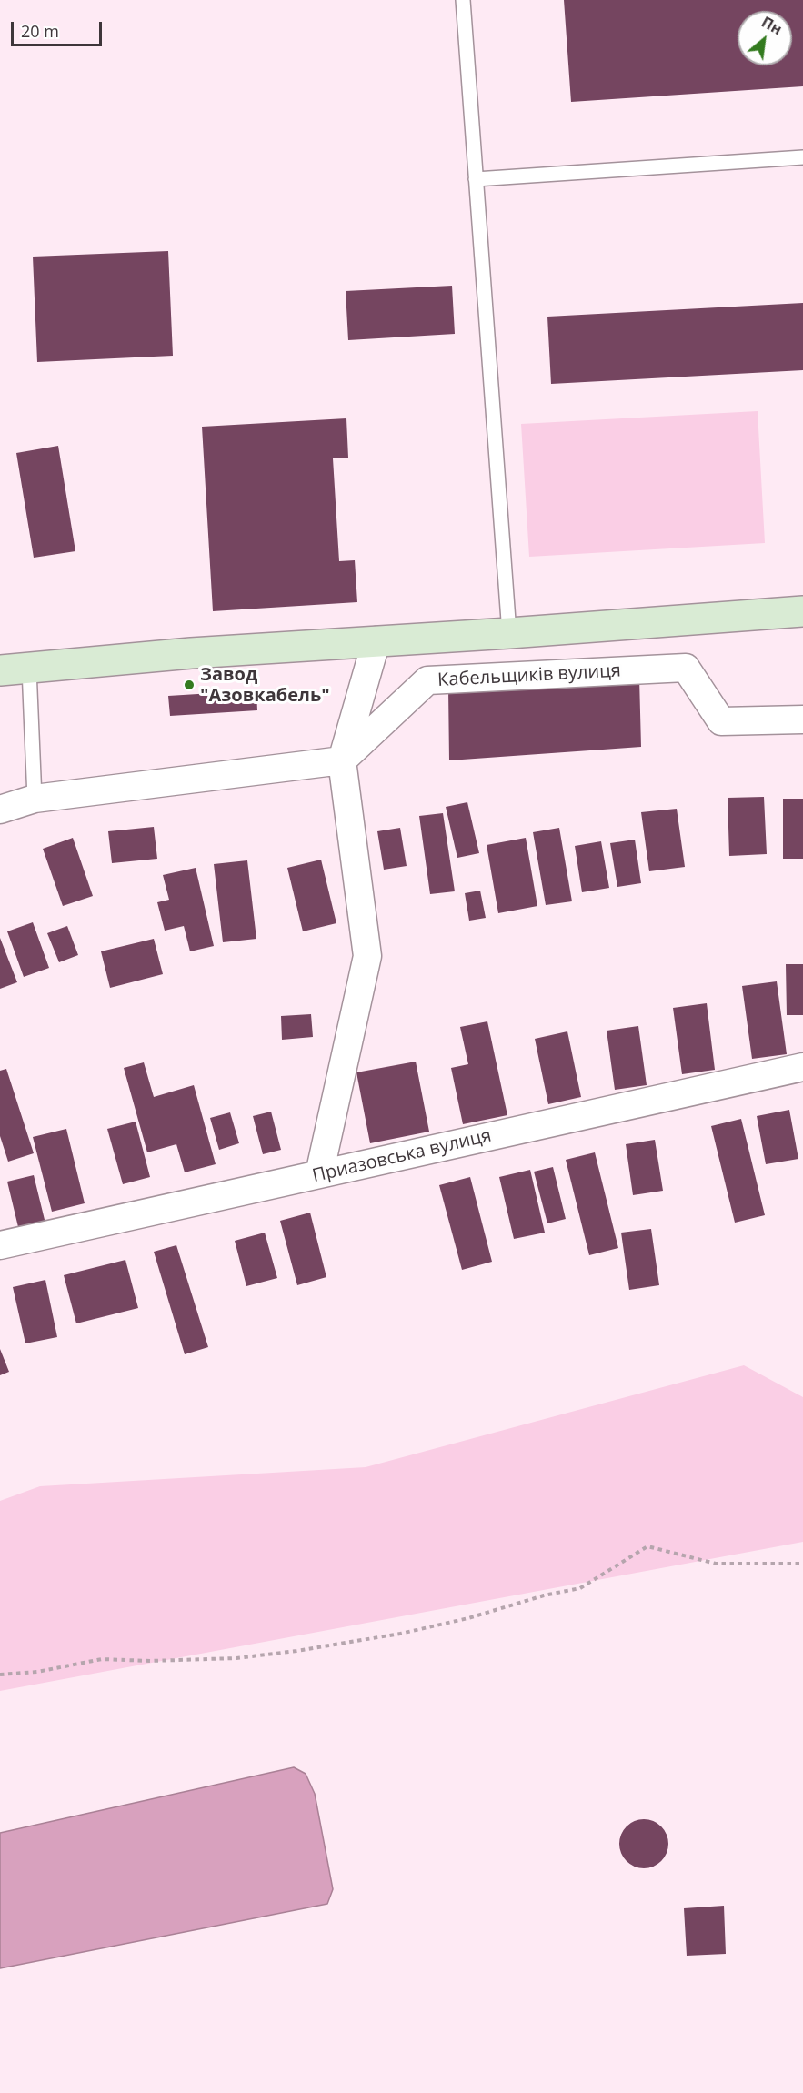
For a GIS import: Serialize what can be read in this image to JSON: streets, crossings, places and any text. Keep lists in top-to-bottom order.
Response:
{
  "streets": {
    "street": ["Кабельщиків вулиця", "Приазовська вулиця"]
  },
  "places": ["Завод \"Азовкабель\""],
  "scale_bar": "20 m",
  "north": "top right"
}
